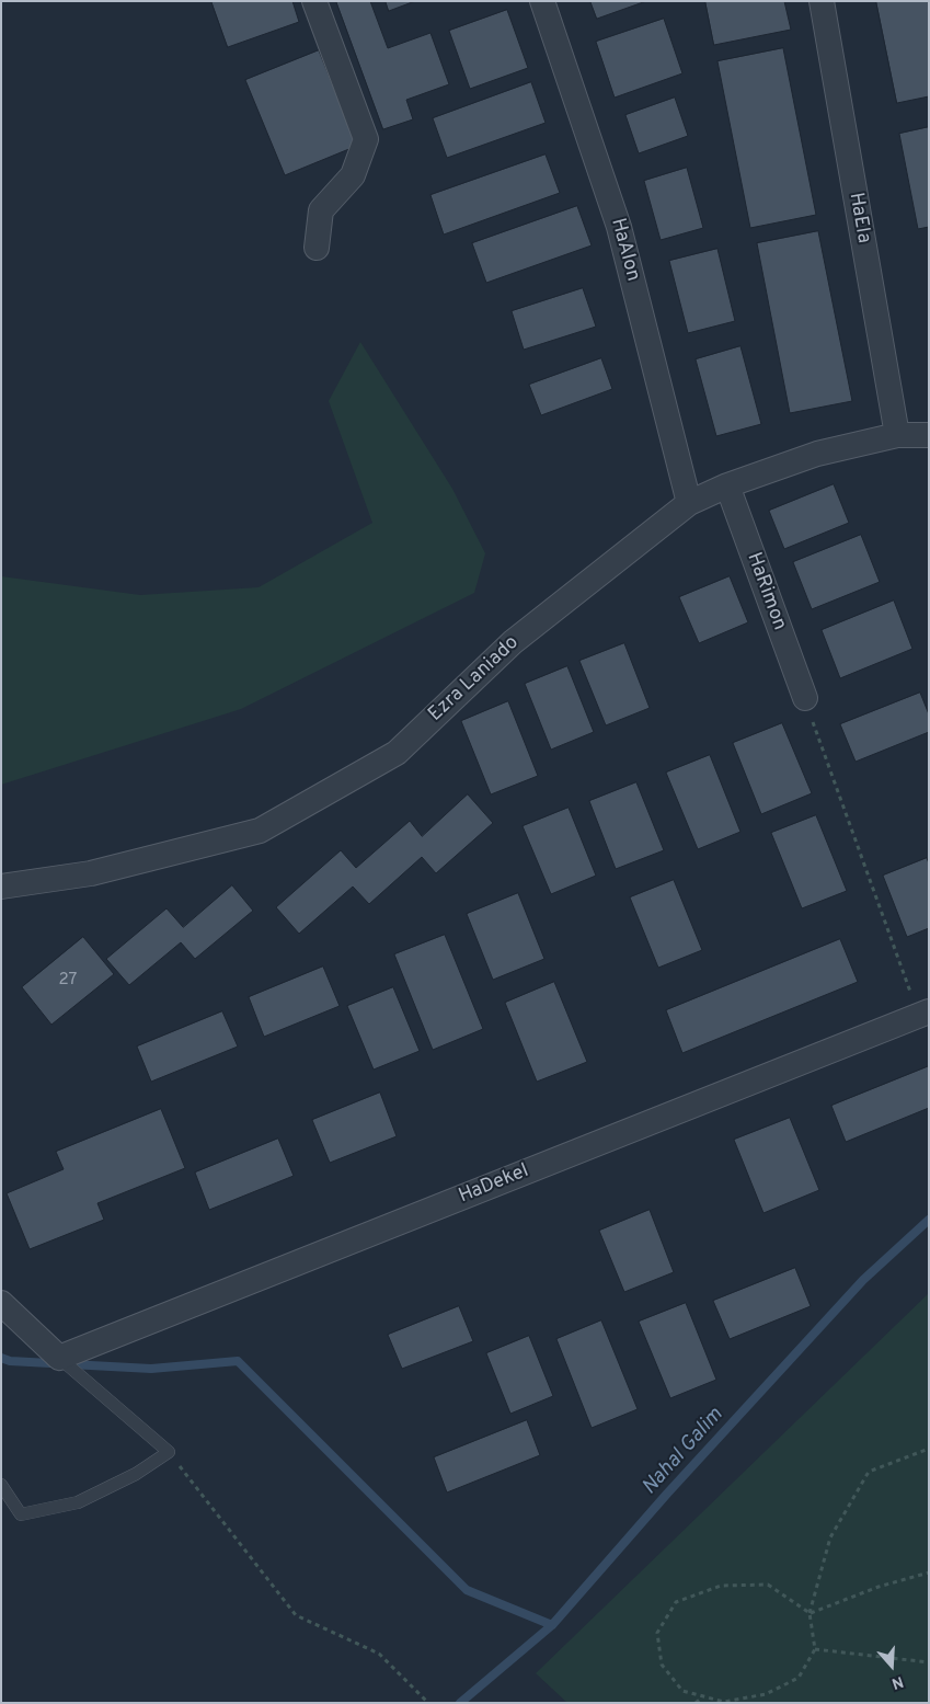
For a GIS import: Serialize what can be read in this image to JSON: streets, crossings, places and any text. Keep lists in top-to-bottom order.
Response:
{
  "streets": {
    "street": [
      "HaEla",
      "HaAlon",
      "HaRimon",
      "Ezra Laniado",
      "HaDekel"
    ]
  },
  "crossings": [
    ["HaEla", "Ezra Laniado"],
    ["HaAlon", "Ezra Laniado"],
    ["HaRimon", "Ezra Laniado"]
  ],
  "water": ["Nahal Galim"],
  "house_numbers": ["27"],
  "north": "bottom"
}
